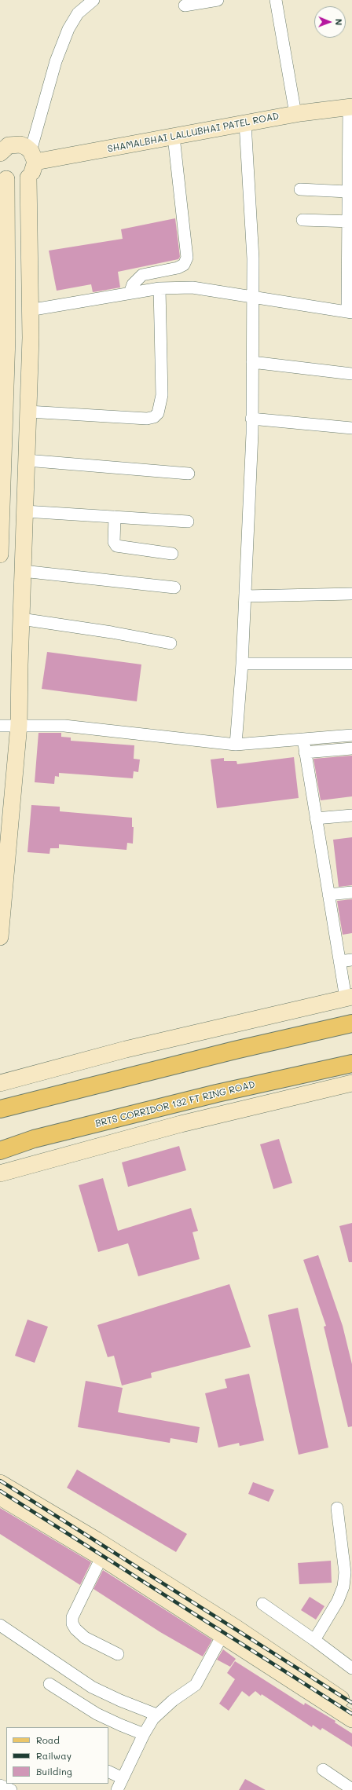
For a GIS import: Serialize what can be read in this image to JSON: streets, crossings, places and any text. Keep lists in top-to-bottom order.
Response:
{
  "streets": {
    "main road": ["BRTS CORRIDOR 132 FT RING ROAD"],
    "street": ["SHAMALBHAI LALLUBHAI PATEL ROAD"]
  },
  "legend": ["Road", "Railway", "Building"],
  "north": "right"
}
